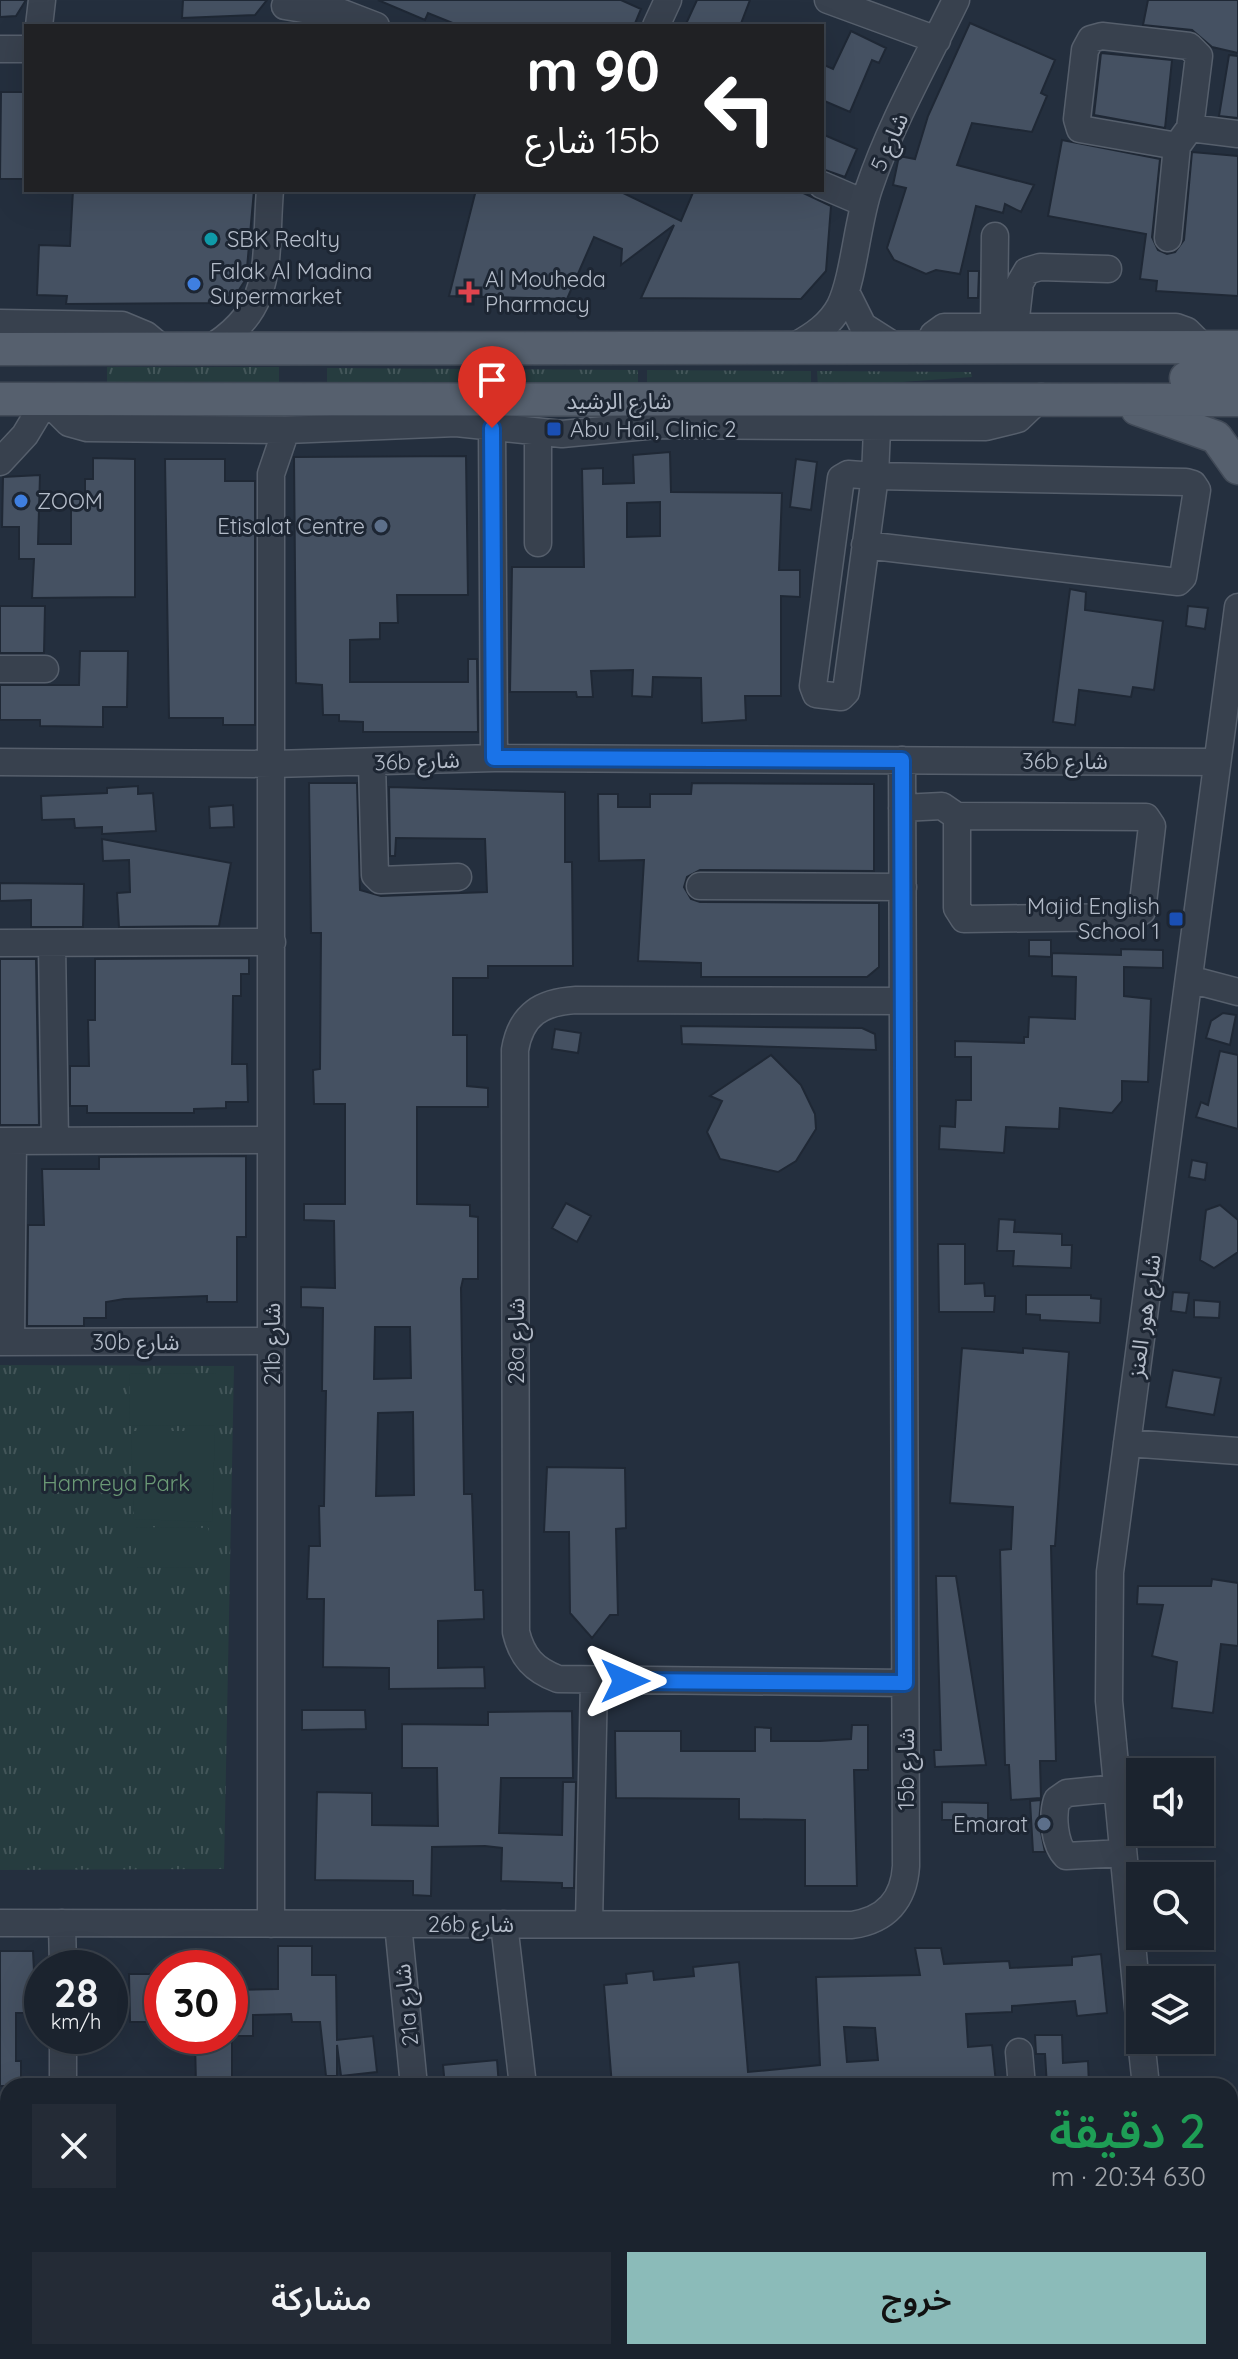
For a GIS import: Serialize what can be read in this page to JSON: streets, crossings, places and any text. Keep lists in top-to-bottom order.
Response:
{
  "streets": {
    "main road": ["شارع الرشيد"],
    "street": [
      "شارع 5",
      "36b شارع",
      "شارع هور العنز",
      "28a شارع",
      "30b شارع",
      "21b شارع",
      "15b شارع",
      "26b شارع",
      "21a شارع"
    ]
  },
  "crossings": [
    ["36b شارع", "شارع هور العنز"],
    ["36b شارع", "21b شارع"],
    ["36b شارع", "15b شارع"],
    ["28a شارع", "15b شارع"],
    ["30b شارع", "21b شارع"],
    ["21b شارع", "26b شارع"],
    ["15b شارع", "26b شارع"],
    ["26b شارع", "21a شارع"]
  ],
  "parks": ["Hamreya Park"],
  "places": {
    "other": [
      "SBK Realty",
      "Falak Al Madina Supermarket",
      "ZOOM",
      "Etisalat Centre",
      "Emarat"
    ],
    "health": ["Al Mouheda Pharmacy"],
    "transit": ["Abu Hail, Clinic 2", "Majid English School 1"]
  },
  "page": {
    "turn": ["90 m", "15b شارع"],
    "speed": "28 km/h",
    "limit": "30",
    "heading": ["2 دقيقة", "630 m · 20:34"],
    "buttons": ["خروج", "مشاركة"]
  }
}
